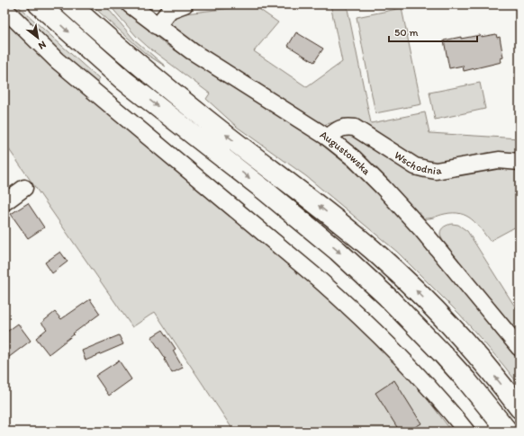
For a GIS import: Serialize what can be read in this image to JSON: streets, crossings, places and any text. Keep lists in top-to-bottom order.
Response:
{
  "streets": {
    "street": ["Augustowska", "Wschodnia"]
  },
  "crossings": [
    ["Augustowska", "Wschodnia"]
  ],
  "scale_bar": "50 m",
  "north": "bottom right"
}
